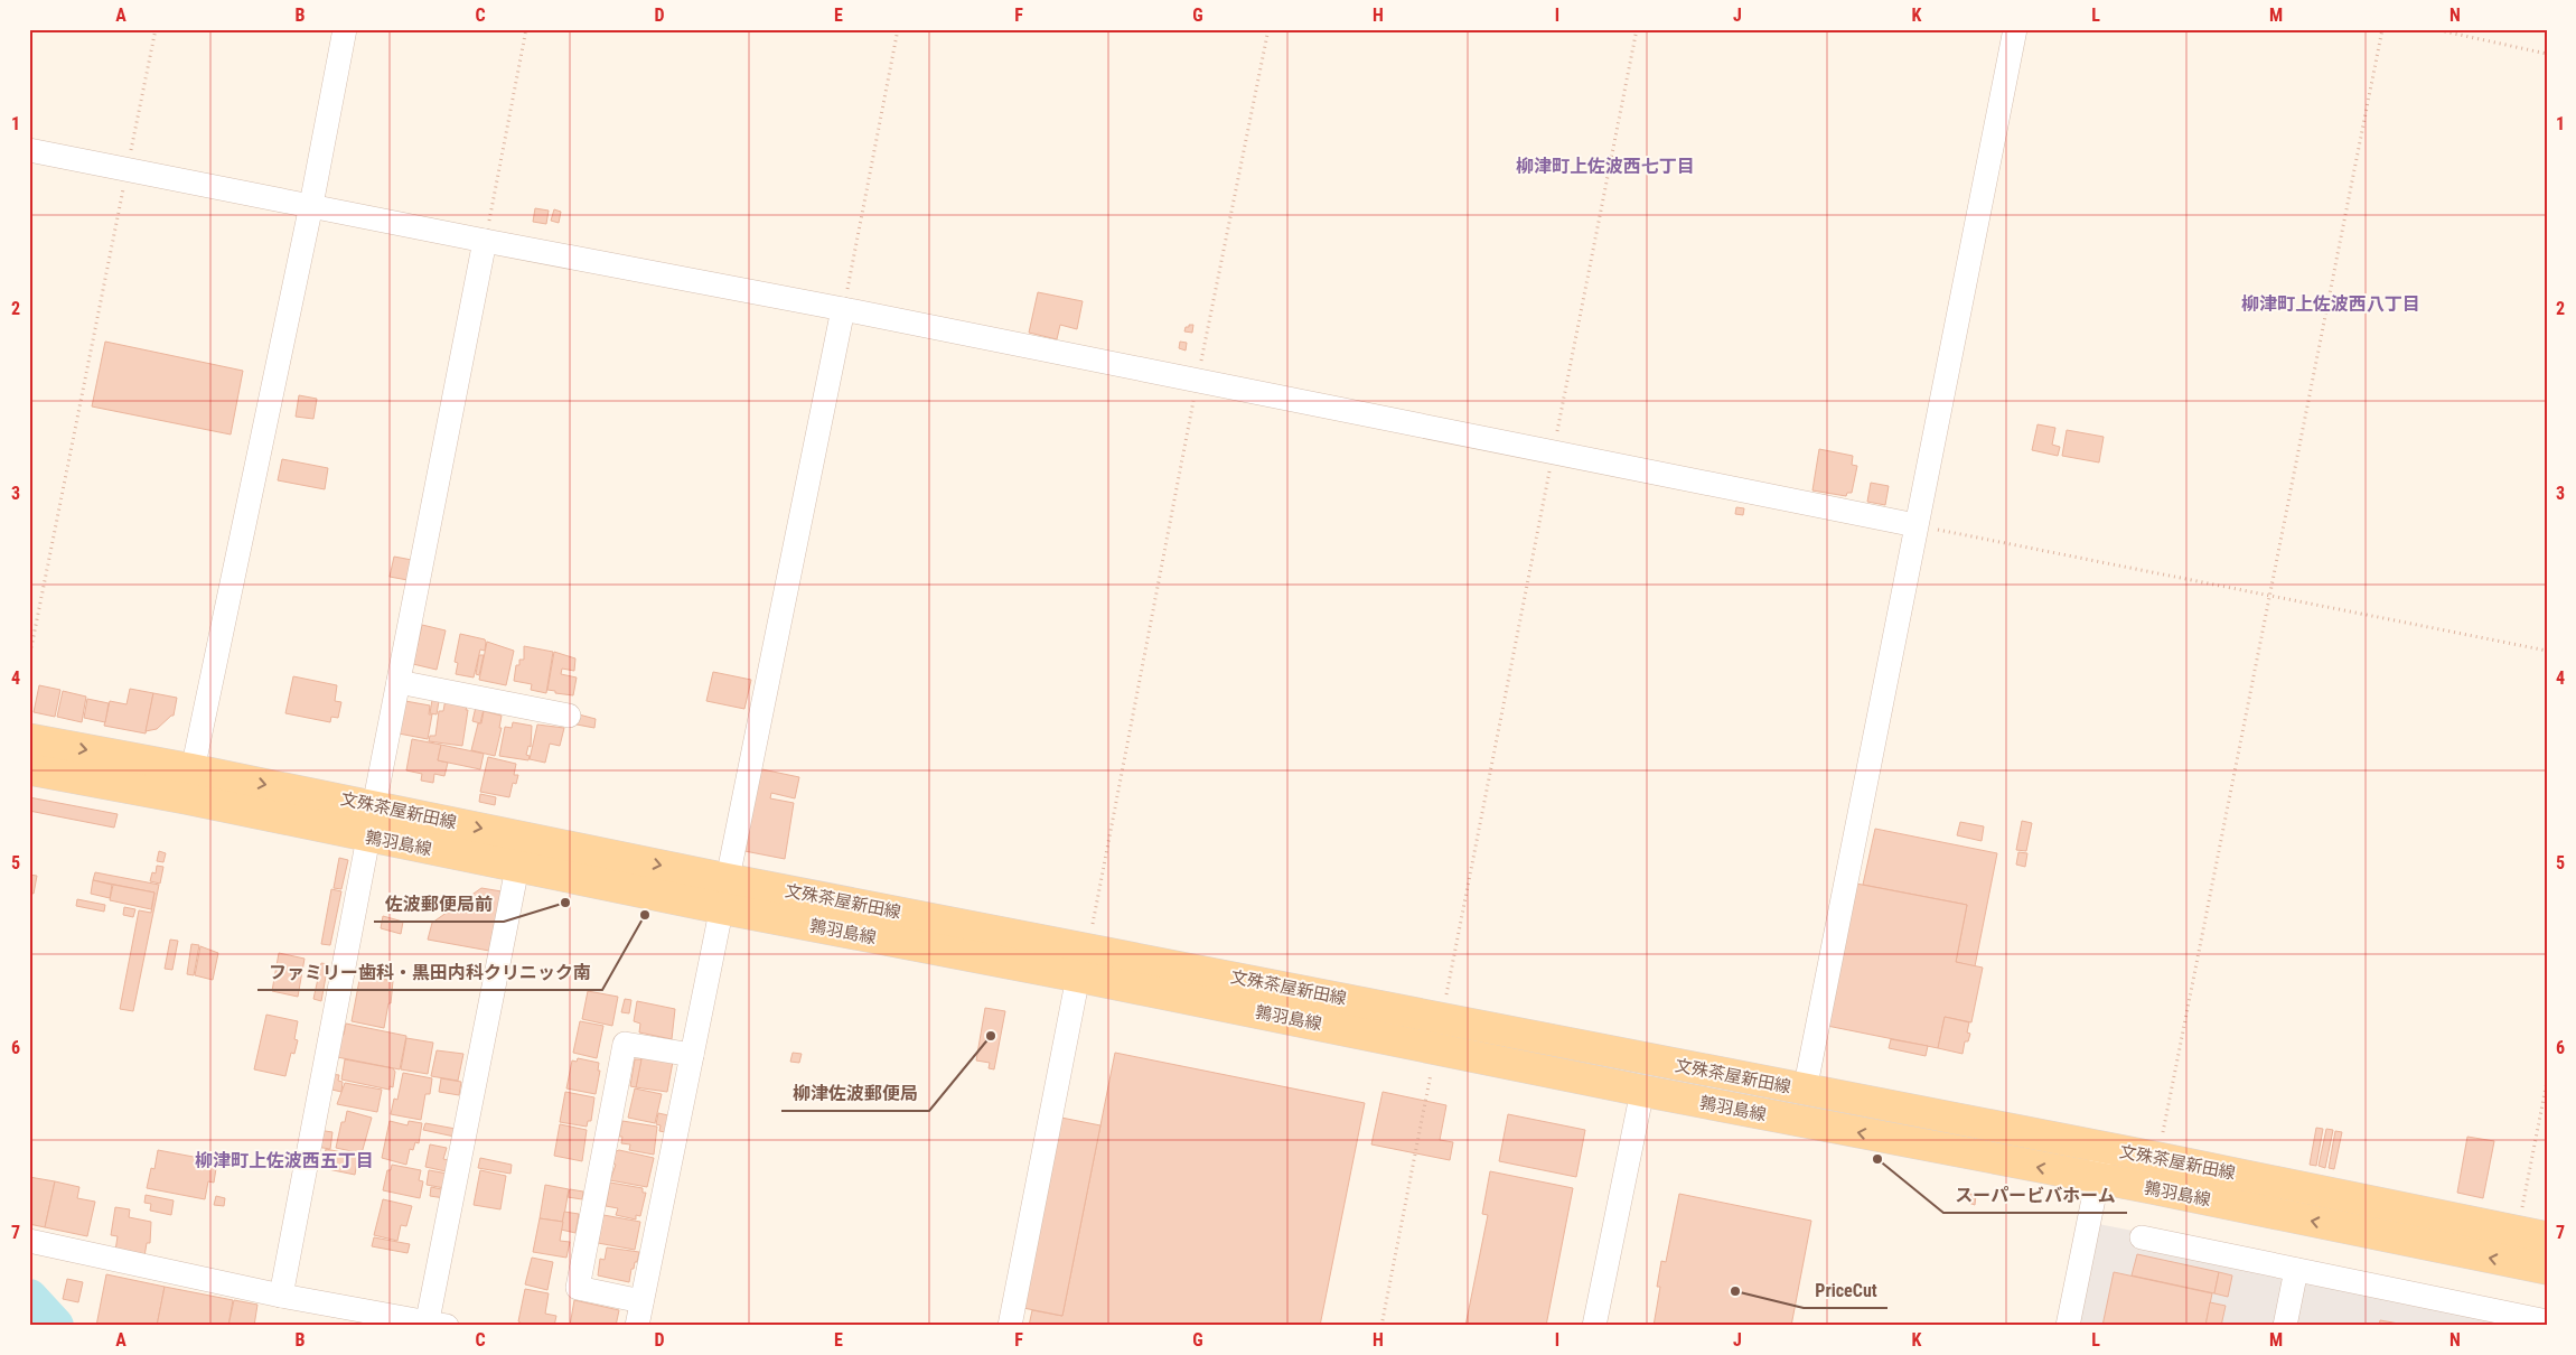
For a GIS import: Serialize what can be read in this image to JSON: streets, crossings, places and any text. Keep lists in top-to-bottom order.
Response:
{
  "streets": {
    "main road": ["文殊茶屋新田線", "鶉羽島線"]
  },
  "one_way": ["鶉羽島線"],
  "districts": ["柳津町上佐波西七丁目", "柳津町上佐波西八丁目", "柳津町上佐波西五丁目"],
  "places": [
    "佐波郵便局前",
    "ファミリー歯科・黒田内科クリニック南",
    "柳津佐波郵便局",
    "スーパービバホーム",
    "PriceCut"
  ],
  "grid": {
    "columns": [
      "A",
      "B",
      "C",
      "D",
      "E",
      "F",
      "G",
      "H",
      "I",
      "J",
      "K",
      "L",
      "M",
      "N"
    ],
    "rows": [
      "1",
      "2",
      "3",
      "4",
      "5",
      "6",
      "7"
    ]
  }
}
